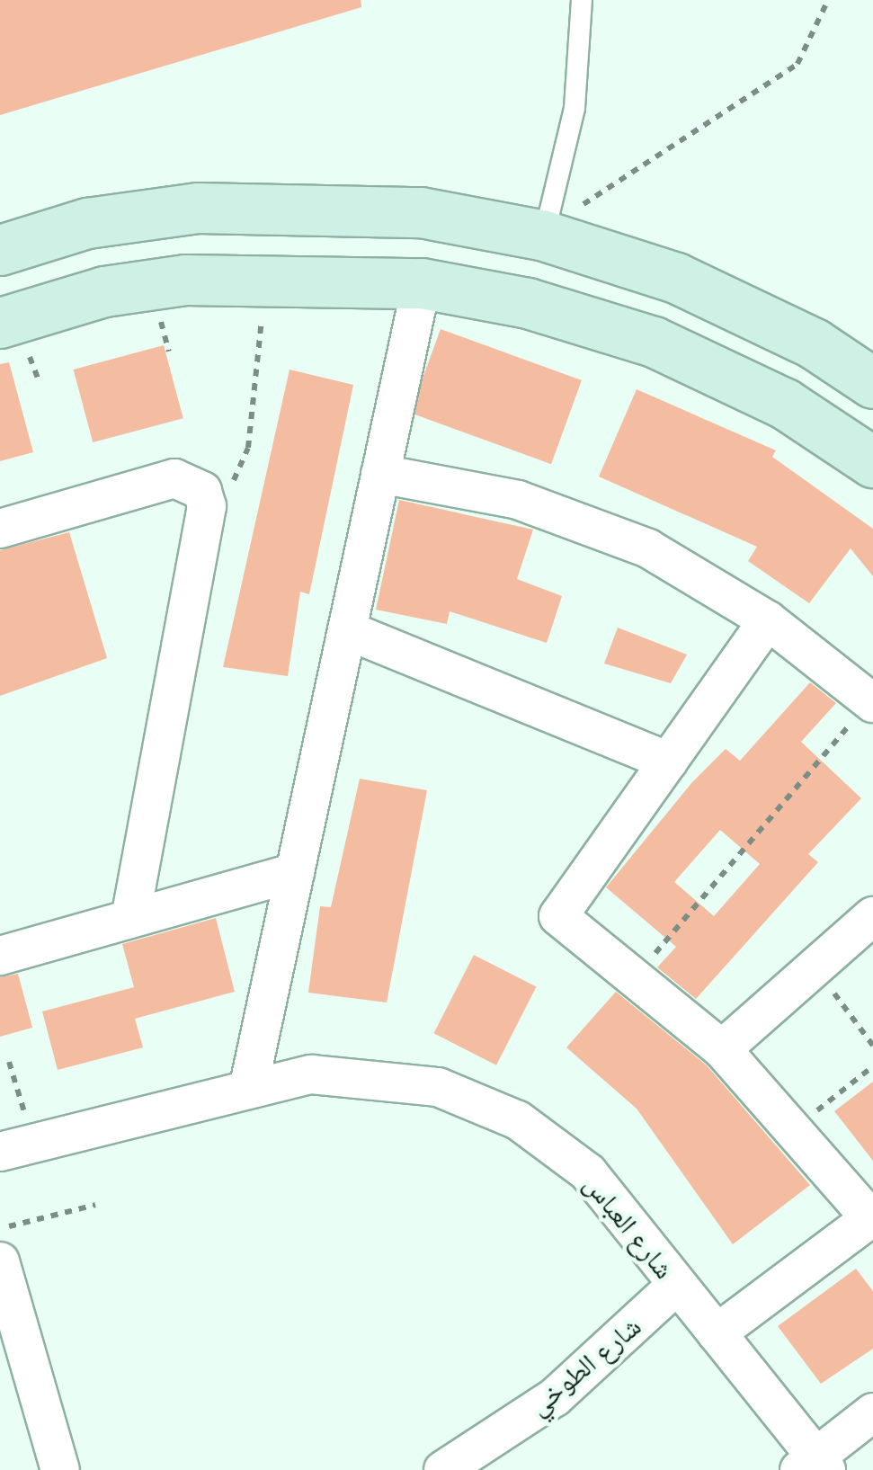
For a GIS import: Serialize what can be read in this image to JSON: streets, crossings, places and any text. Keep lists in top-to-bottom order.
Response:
{
  "streets": {
    "street": ["شارع العباس", "شارع الطوخي"]
  },
  "crossings": [
    ["شارع العباس", "شارع الطوخي"]
  ]
}
